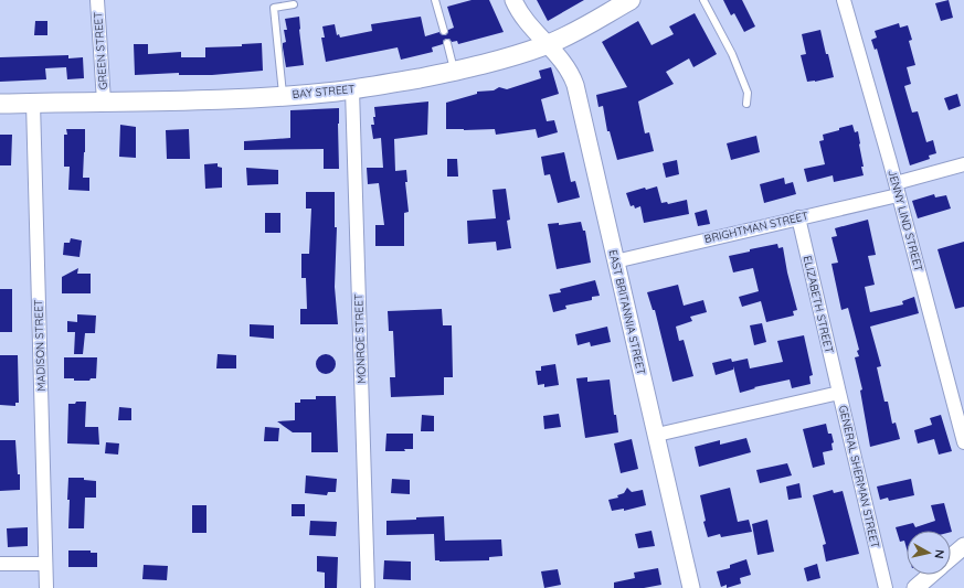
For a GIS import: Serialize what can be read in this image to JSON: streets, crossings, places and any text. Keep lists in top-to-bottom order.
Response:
{
  "streets": {
    "main road": ["BAY STREET"],
    "street": [
      "GREEN STREET",
      "JENNY LIND STREET",
      "BRIGHTMAN STREET",
      "ELIZABETH STREET",
      "EAST BRITANNIA STREET",
      "MONROE STREET",
      "MADISON STREET",
      "GENERAL SHERMAN STREET"
    ]
  },
  "crossings": [
    ["GREEN STREET", "BAY STREET"],
    ["BAY STREET", "EAST BRITANNIA STREET"],
    ["BAY STREET", "MONROE STREET"],
    ["BAY STREET", "MADISON STREET"],
    ["JENNY LIND STREET", "BRIGHTMAN STREET"],
    ["BRIGHTMAN STREET", "ELIZABETH STREET"],
    ["BRIGHTMAN STREET", "EAST BRITANNIA STREET"],
    ["ELIZABETH STREET", "GENERAL SHERMAN STREET"],
    ["EAST BRITANNIA STREET", "GENERAL SHERMAN STREET"]
  ],
  "north": "right"
}
